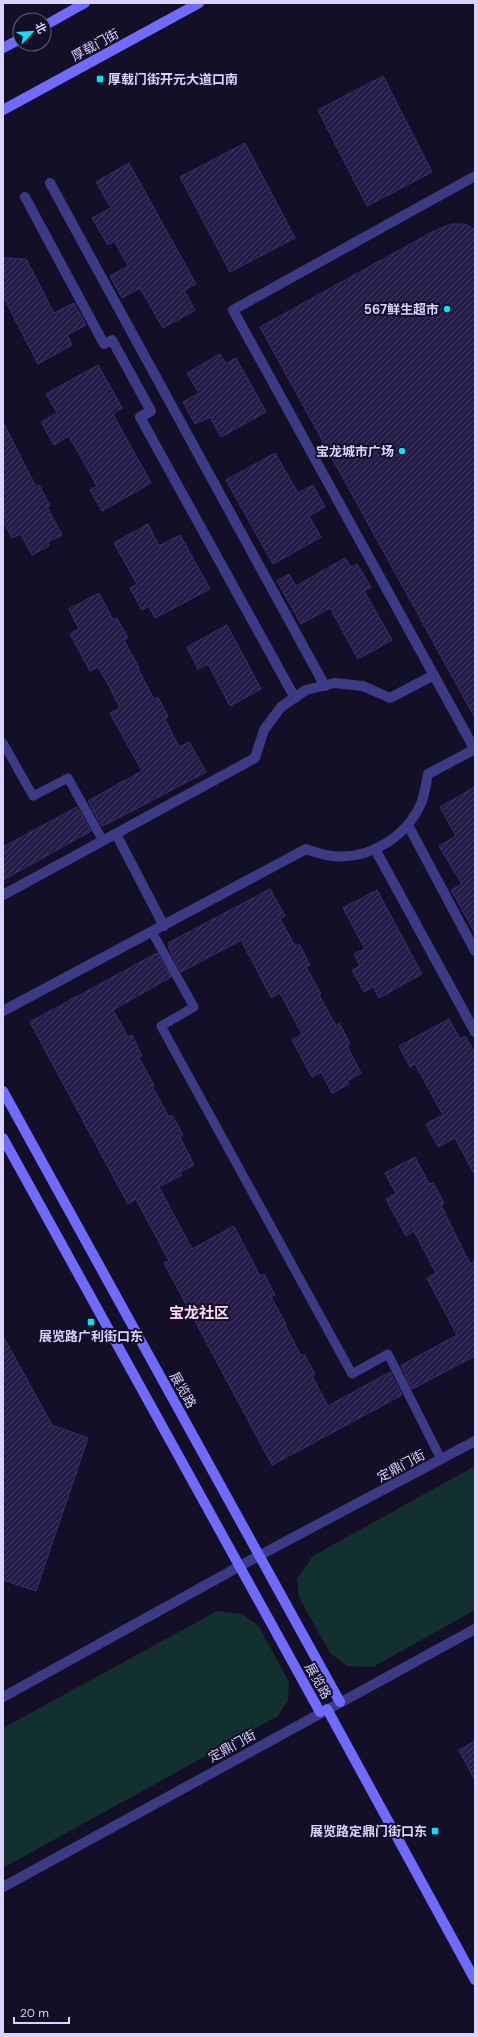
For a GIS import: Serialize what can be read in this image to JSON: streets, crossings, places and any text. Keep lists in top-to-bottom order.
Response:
{
  "streets": {
    "street": ["厚载门街", "展览路", "定鼎门街"]
  },
  "crossings": [
    ["展览路", "定鼎门街"]
  ],
  "districts": ["宝龙社区"],
  "places": {
    "transit": ["厚载门街开元大道口南", "展览路广利街口东", "展览路定鼎门街口东"],
    "other": ["567鲜生超市", "宝龙城市广场"]
  },
  "scale_bar": "20 m",
  "north": "top right"
}
